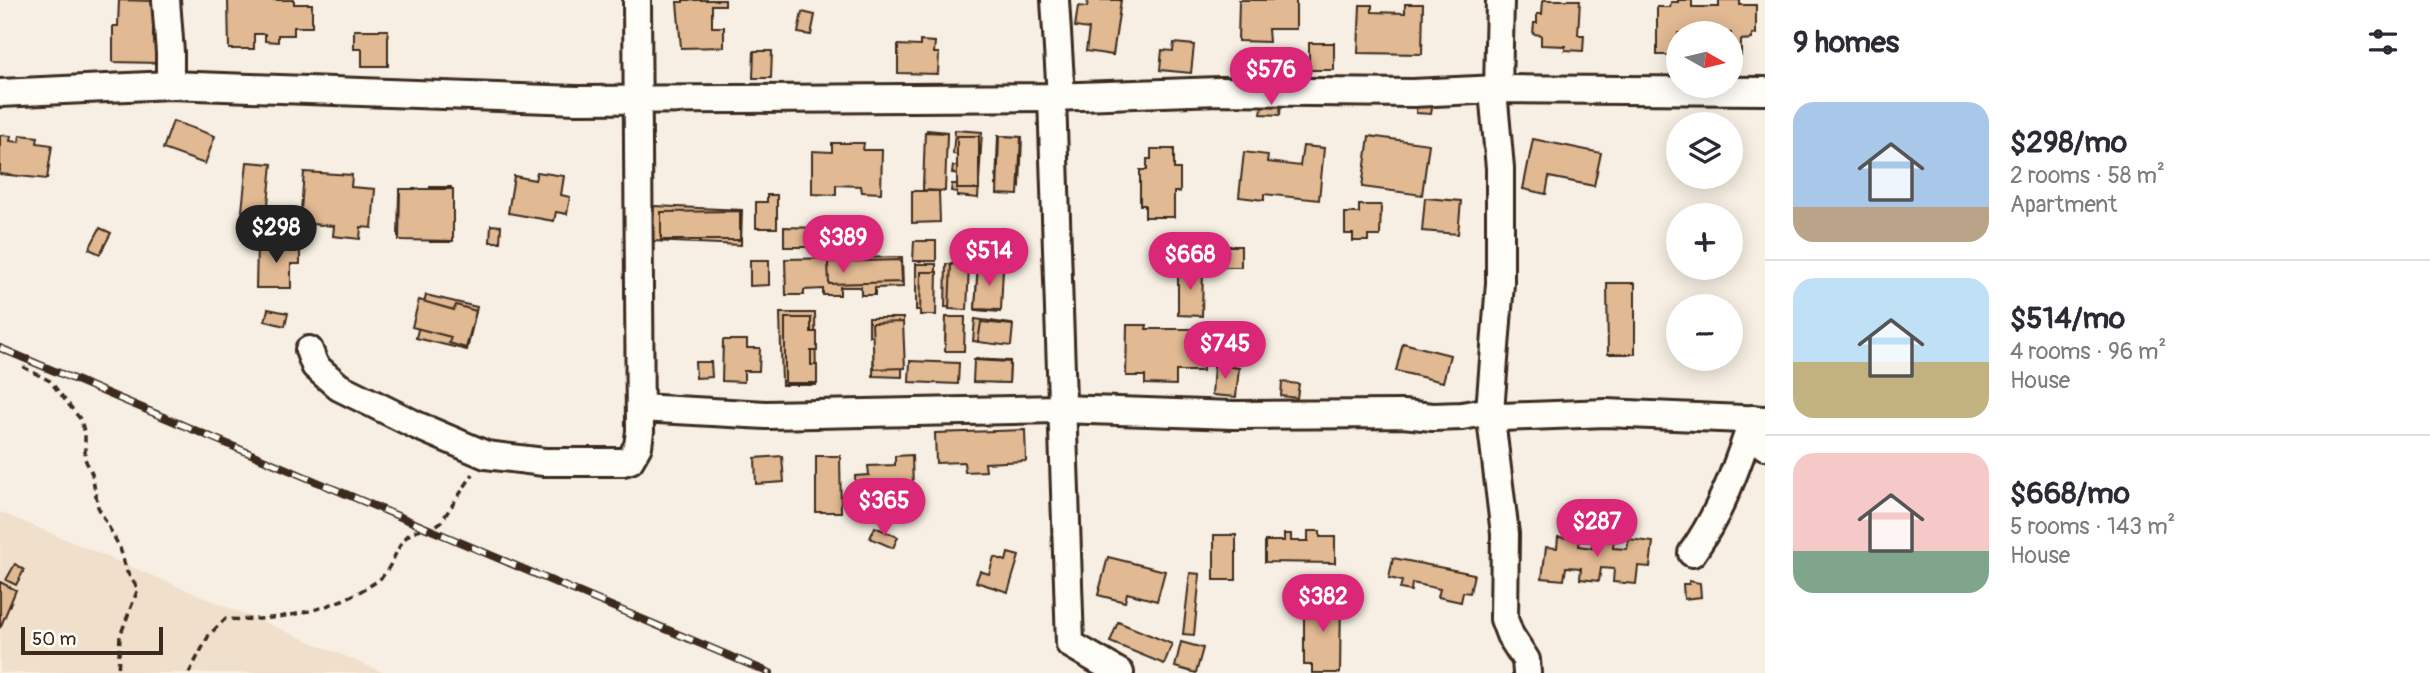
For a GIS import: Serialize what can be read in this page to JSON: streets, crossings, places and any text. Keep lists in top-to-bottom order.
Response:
{
  "scale_bar": "50 m",
  "north": "right",
  "page": {
    "heading": "9 homes",
    "map_buttons": ["+", "−"],
    "price": [
      "$576",
      "$298",
      "$389",
      "$514",
      "$668",
      "$745",
      "$365",
      "$287",
      "$382"
    ],
    "list": [
      {
        "name": "$298/mo",
        "note": "2 rooms · 58 m² · Apartment"
      },
      {
        "name": "$514/mo",
        "note": "4 rooms · 96 m² · House"
      },
      {
        "name": "$668/mo",
        "note": "5 rooms · 143 m² · House"
      }
    ],
    "scale": "50 m"
  }
}
